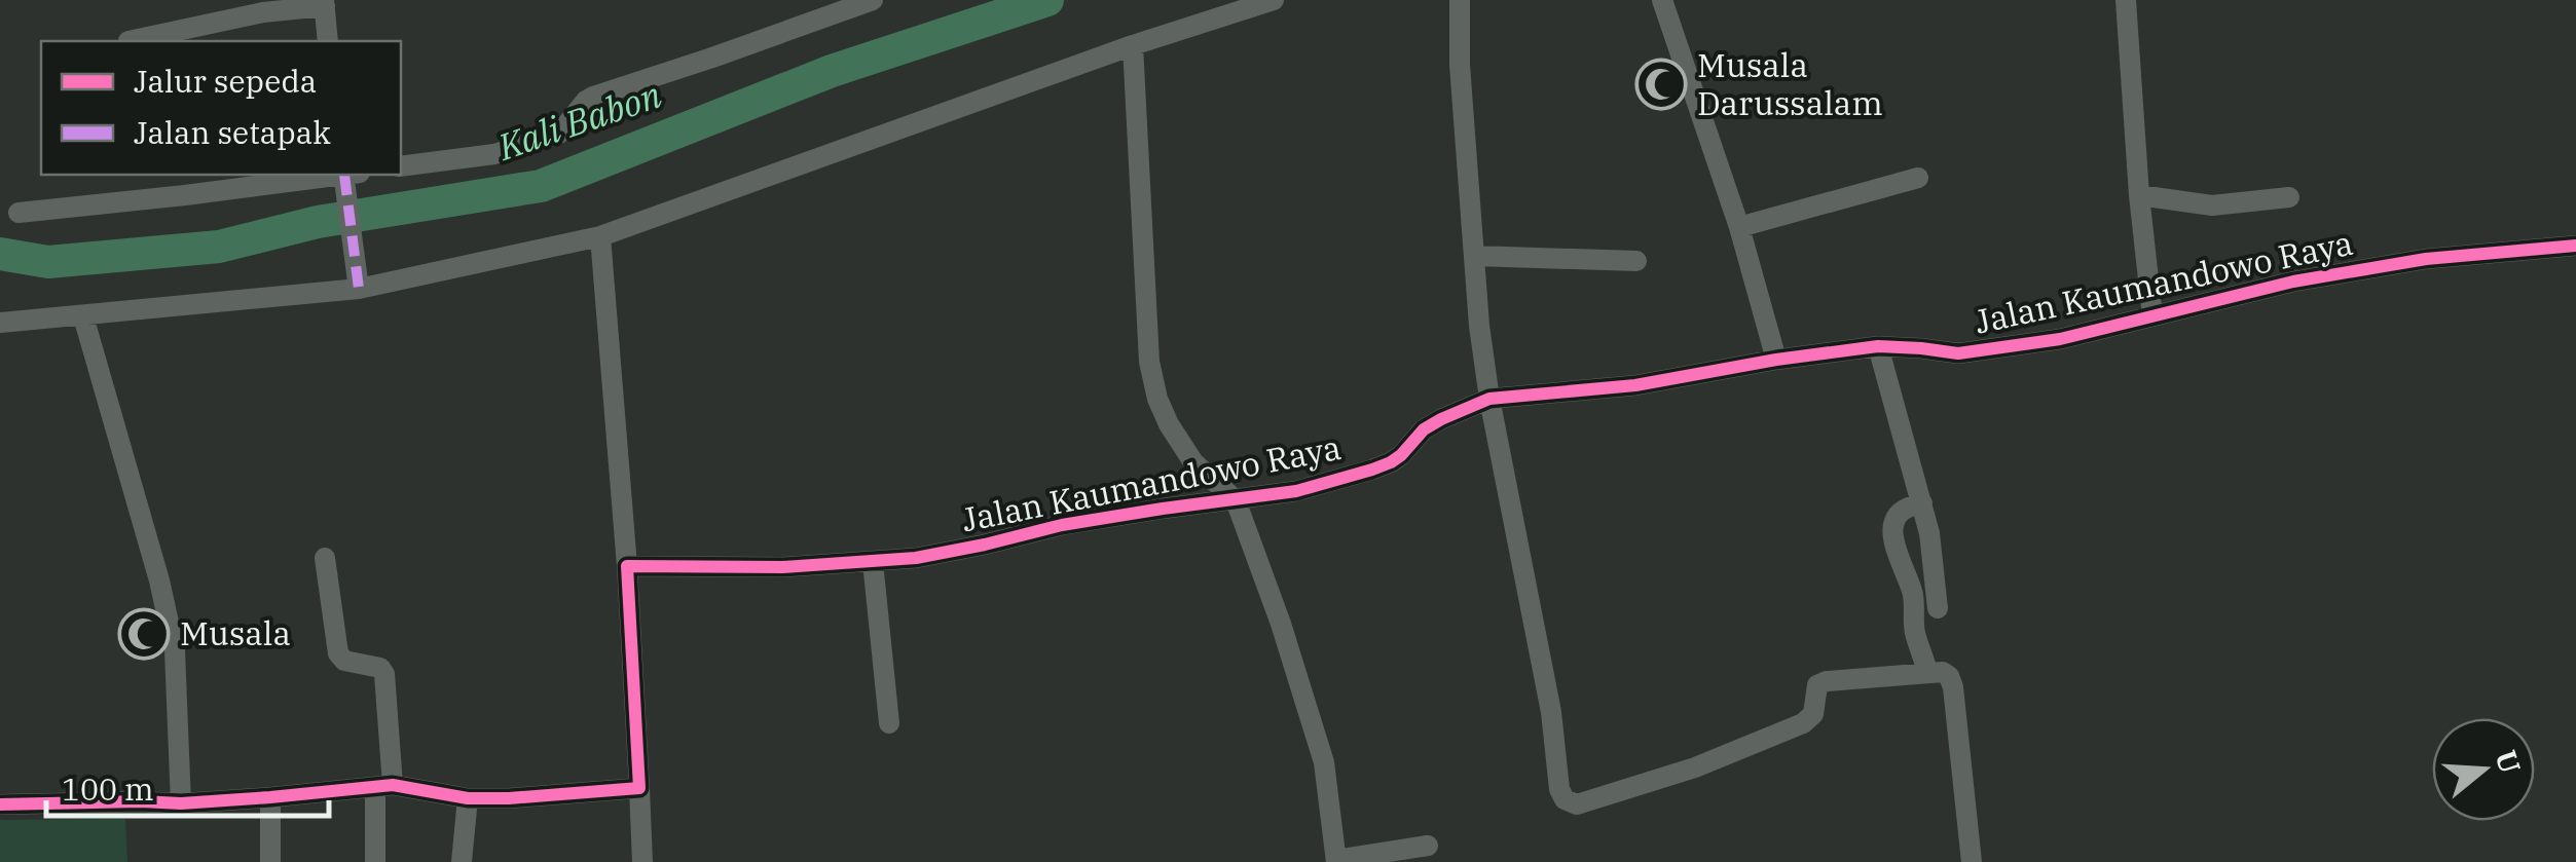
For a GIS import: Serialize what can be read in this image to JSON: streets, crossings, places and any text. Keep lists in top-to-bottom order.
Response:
{
  "streets": {
    "street": ["Jalan Kaumandowo Raya"]
  },
  "water": ["Kali Babon"],
  "places": {
    "mosque": ["Musala Darussalam", "Musala"]
  },
  "legend": ["Jalur sepeda", "Jalan setapak"],
  "scale_bar": "100 m",
  "north": "right"
}
